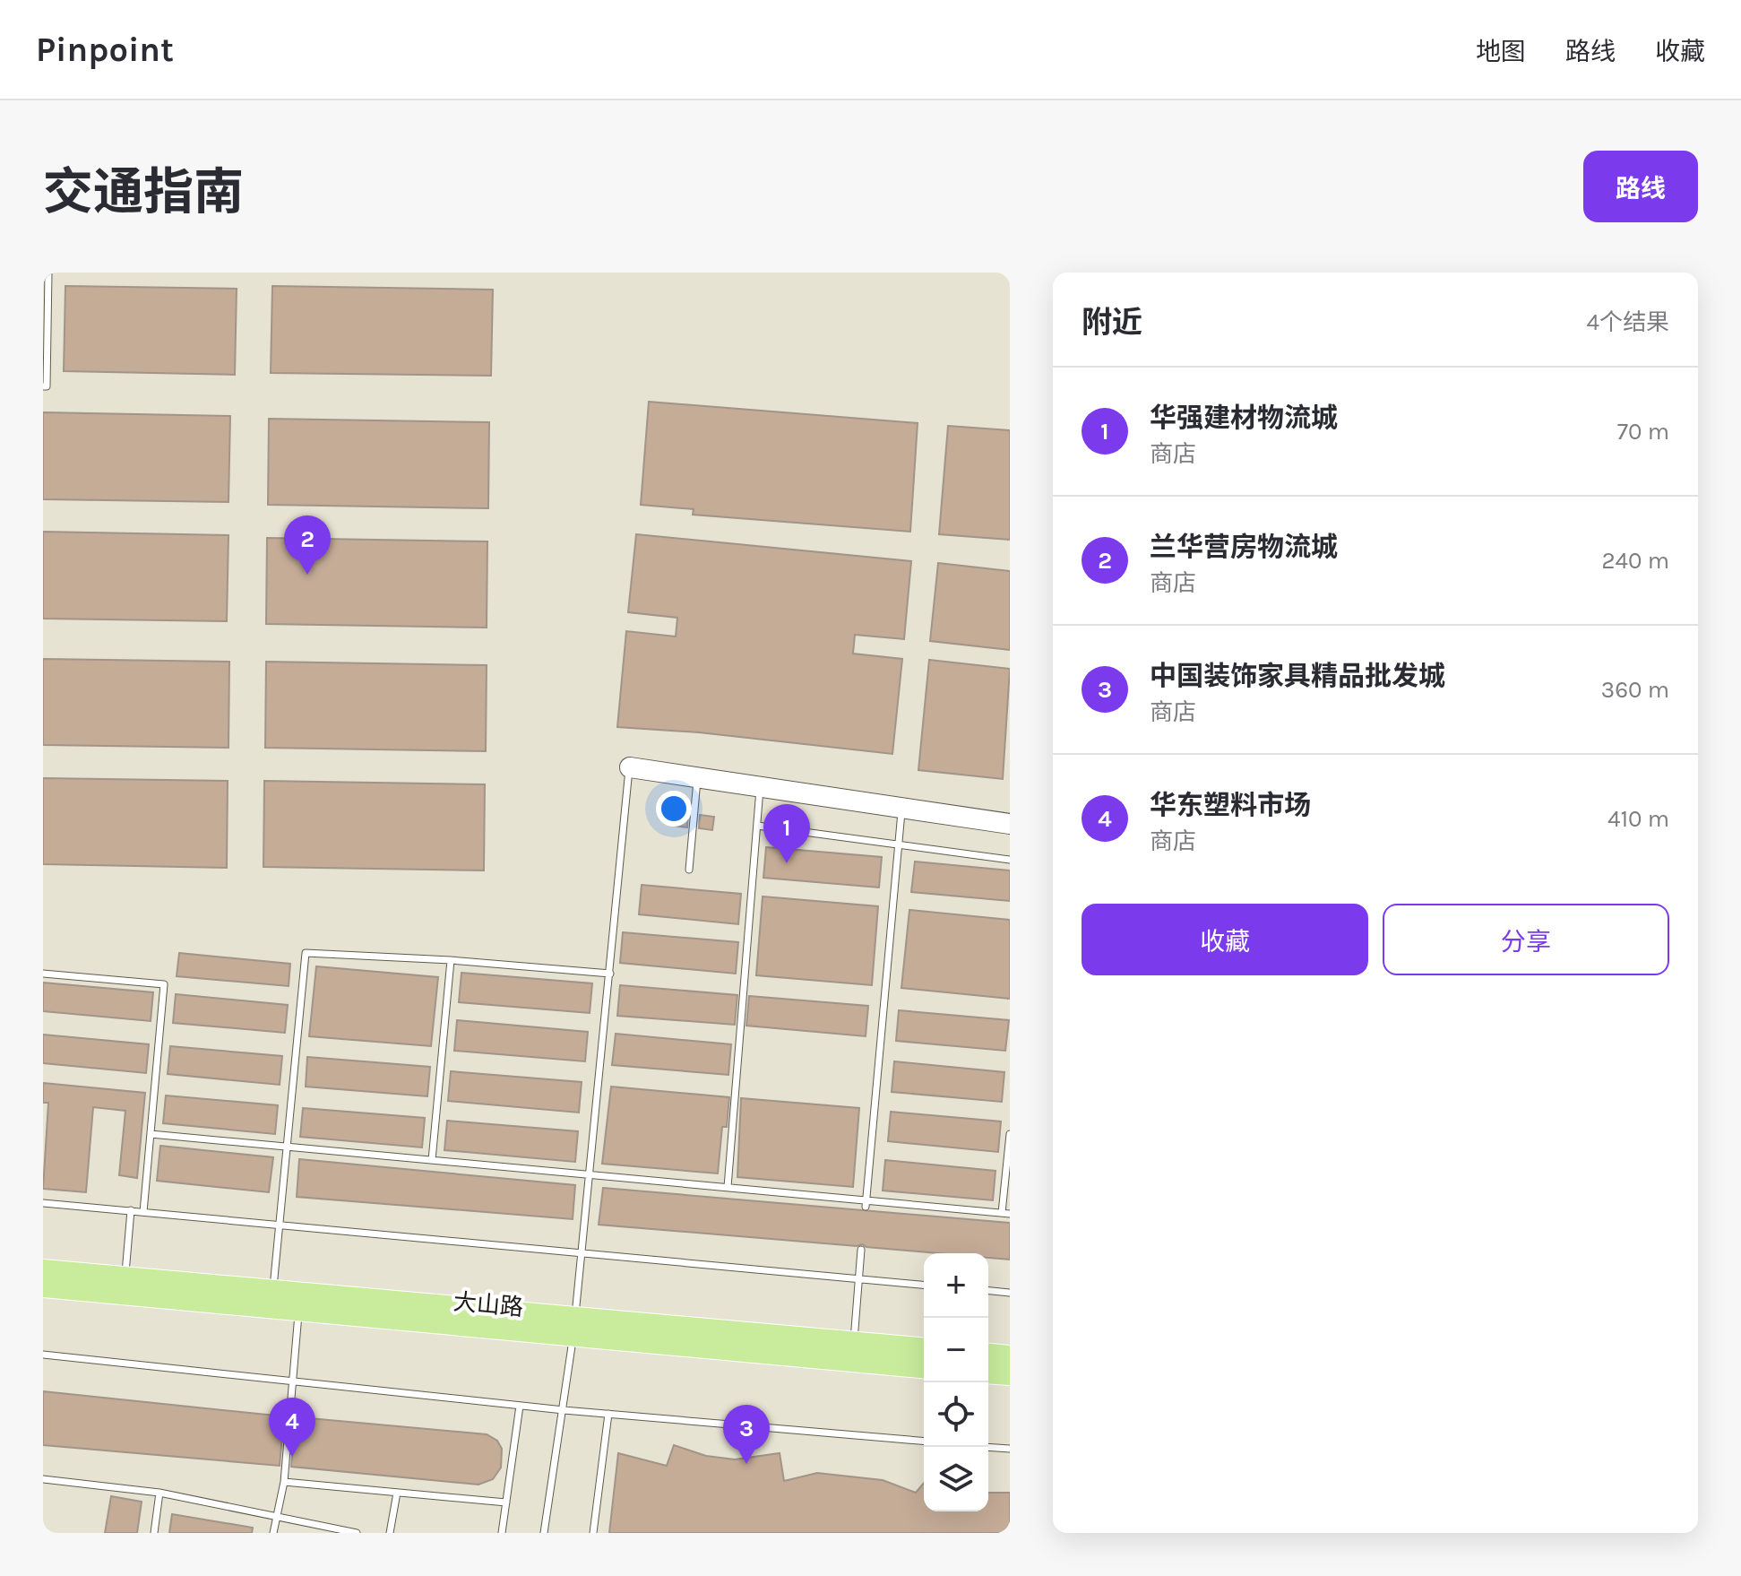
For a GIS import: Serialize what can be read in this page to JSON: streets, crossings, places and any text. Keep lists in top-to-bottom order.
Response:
{
  "streets": {
    "main road": ["大山路"]
  },
  "page": {
    "header": "Pinpoint",
    "nav": ["地图", "路线", "收藏"],
    "title": "交通指南",
    "buttons": [
      "路线",
      ["收藏", "分享"]
    ],
    "heading": ["附近", "4个结果"],
    "list": [
      {
        "mark": "1",
        "name": "华强建材物流城",
        "note": "商店",
        "value": "70 m"
      },
      {
        "mark": "2",
        "name": "兰华营房物流城",
        "note": "商店",
        "value": "240 m"
      },
      {
        "mark": "3",
        "name": "中国装饰家具精品批发城",
        "note": "商店",
        "value": "360 m"
      },
      {
        "mark": "4",
        "name": "华东塑料市场",
        "note": "商店",
        "value": "410 m"
      }
    ],
    "pins": [
      "2",
      "1",
      "4",
      "3"
    ],
    "map_buttons": ["+", "−"]
  }
}
